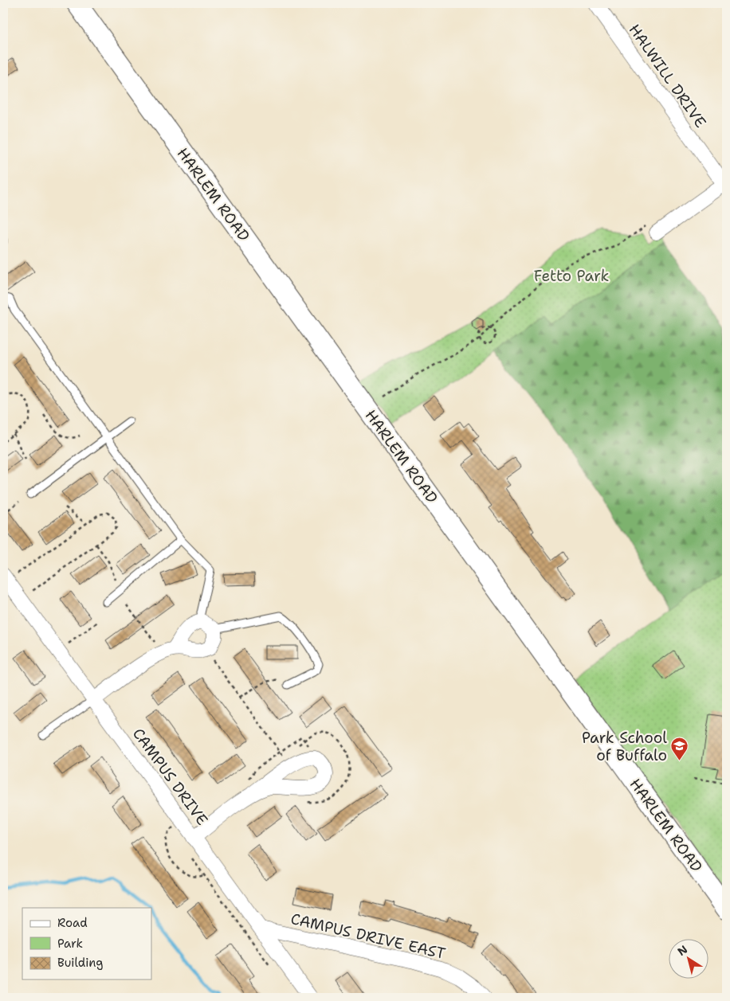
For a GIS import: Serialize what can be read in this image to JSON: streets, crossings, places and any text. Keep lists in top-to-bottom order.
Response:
{
  "streets": {
    "main road": ["HARLEM ROAD"],
    "street": ["HALWILL DRIVE", "CAMPUS DRIVE", "CAMPUS DRIVE EAST"]
  },
  "crossings": [
    ["CAMPUS DRIVE", "CAMPUS DRIVE EAST"]
  ],
  "parks": ["Fetto Park"],
  "places": {
    "school or university": ["Park School of Buffalo"]
  },
  "legend": ["Road", "Park", "Building"],
  "north": "top left"
}
